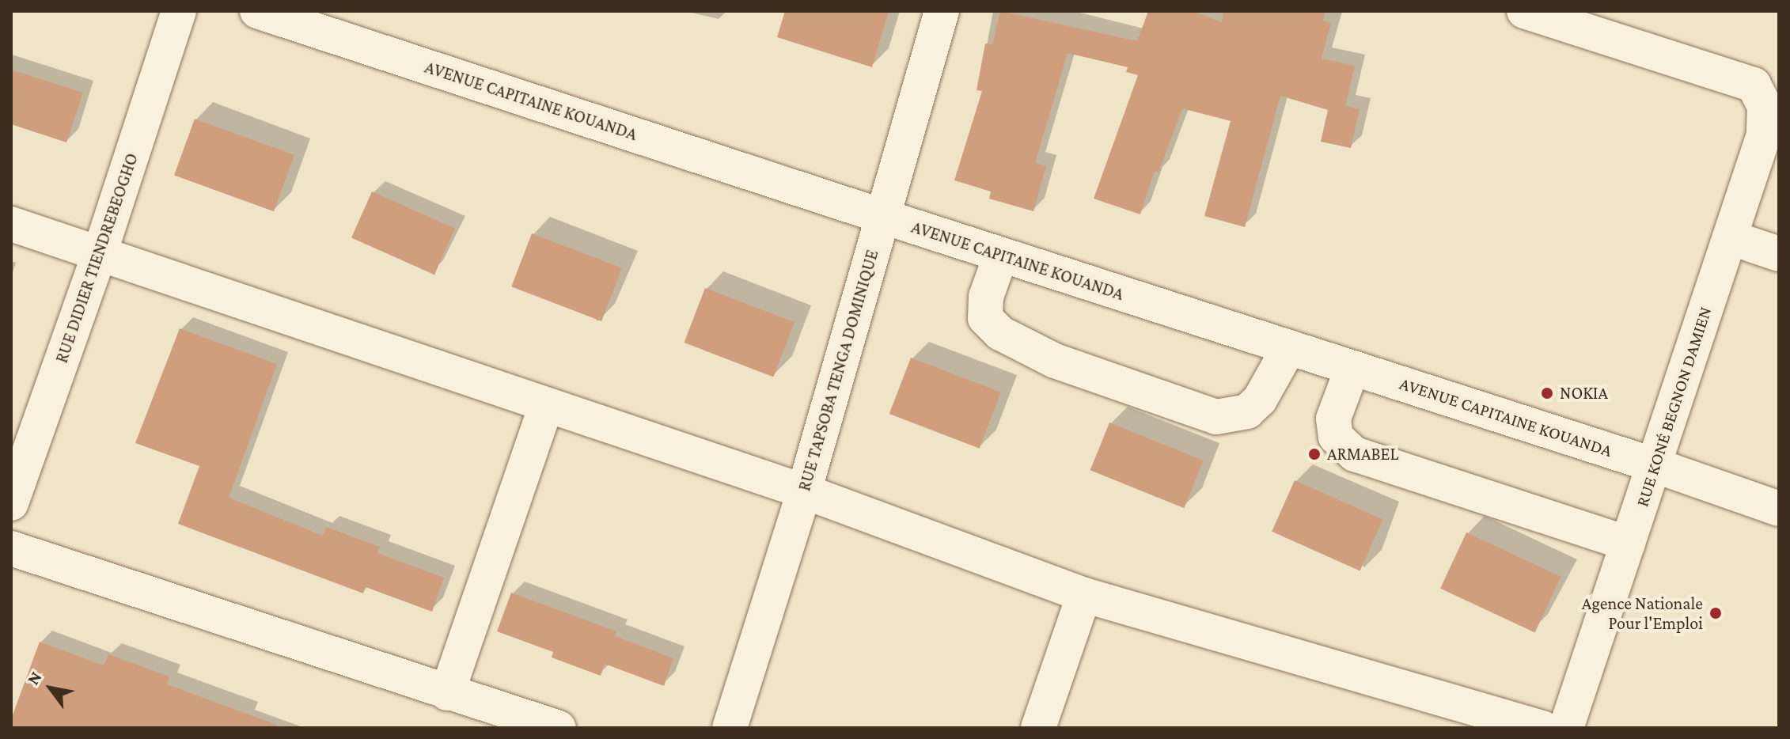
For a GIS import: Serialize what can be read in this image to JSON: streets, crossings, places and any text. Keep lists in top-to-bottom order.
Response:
{
  "streets": {
    "street": [
      "AVENUE CAPITAINE KOUANDA",
      "RUE DIDIER TIENDREBEOGHO",
      "RUE TAPSOBA TENGA DOMINIQUE",
      "RUE KONÉ BEGNON DAMIEN"
    ]
  },
  "crossings": [
    ["AVENUE CAPITAINE KOUANDA", "RUE TAPSOBA TENGA DOMINIQUE"],
    ["AVENUE CAPITAINE KOUANDA", "RUE KONÉ BEGNON DAMIEN"]
  ],
  "places": ["NOKIA", "ARMABEL", "Agence Nationale Pour l'Emploi"],
  "north": "top left"
}
